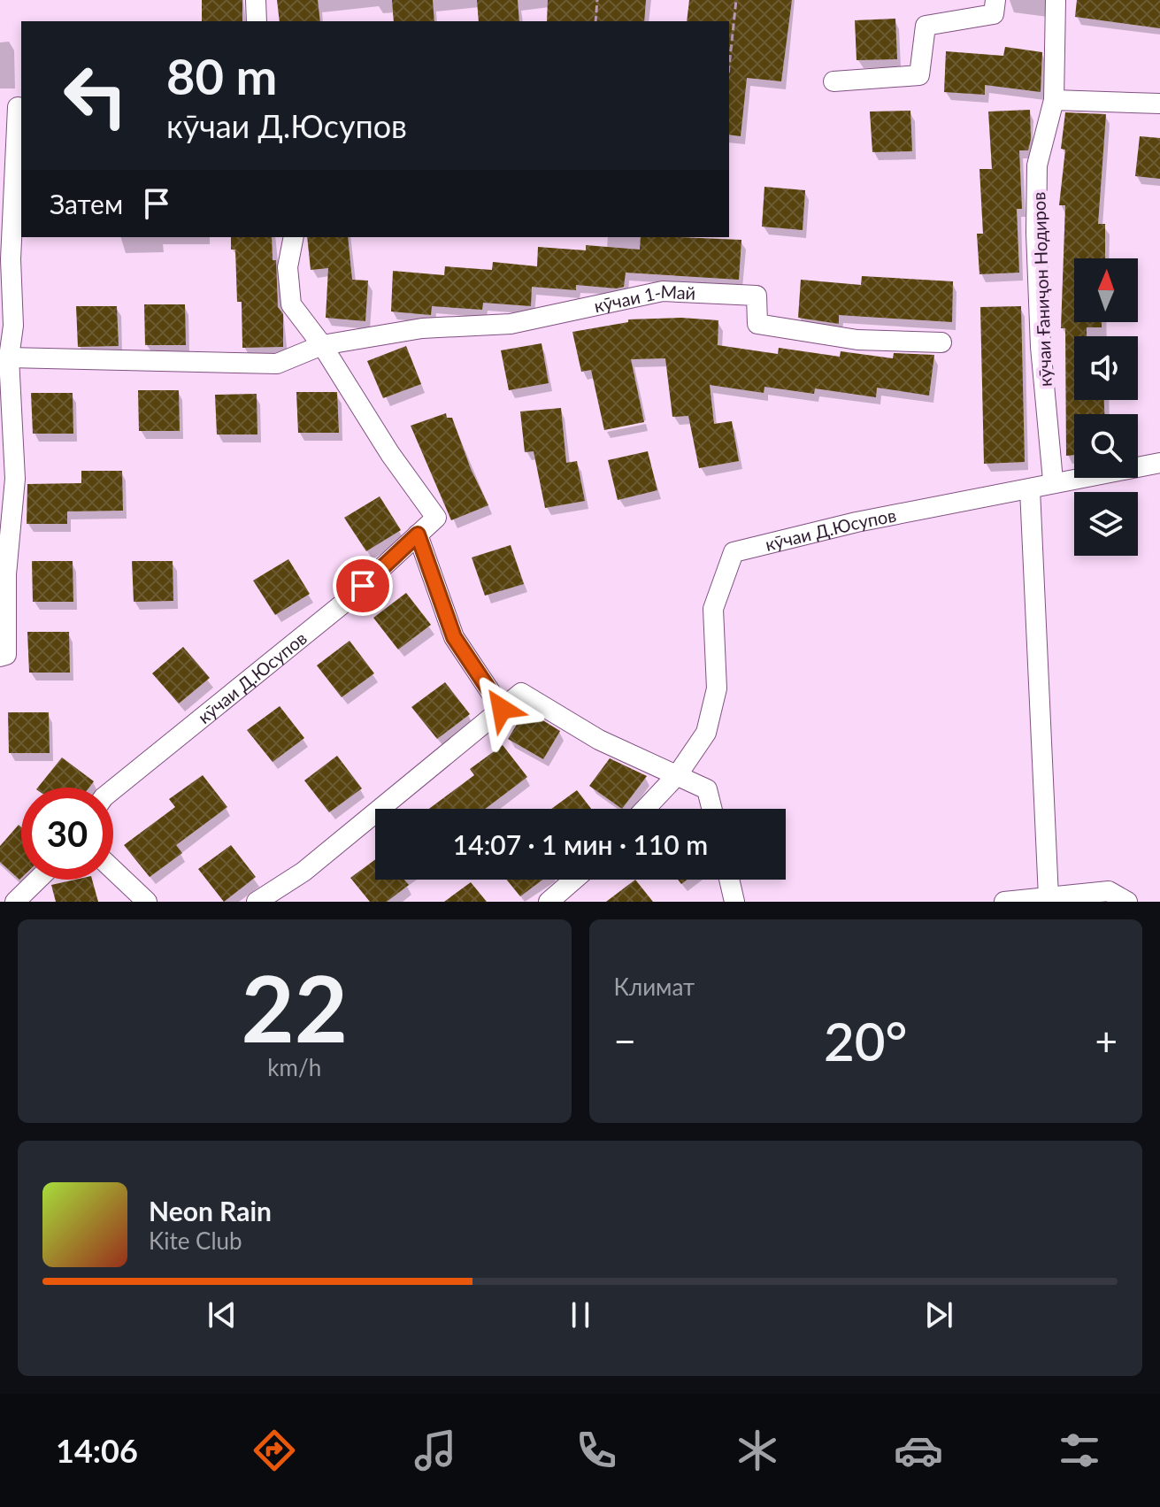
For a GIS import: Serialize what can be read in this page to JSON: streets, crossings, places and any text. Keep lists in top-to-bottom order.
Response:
{
  "streets": {
    "street": ["кӯчаи Ғаниҷон Нодиров", "кӯчаи 1-Май", "кӯчаи Д.Юсупов"]
  },
  "crossings": [
    ["кӯчаи Ғаниҷон Нодиров", "кӯчаи Д.Юсупов"],
    ["кӯчаи 1-Май", "кӯчаи Д.Юсупов"]
  ],
  "north": "top",
  "page": {
    "turn": ["80 m", "кӯчаи Д.Юсупов"],
    "then": "Затем",
    "limit": "30",
    "trip": "14:07 · 1 мин · 110 m",
    "tile": [
      ["22", "km/h"],
      "Климат"
    ],
    "heat": ["−", "20°", "+"],
    "song": ["Neon Rain", "Kite Club"],
    "tabs": "14:06"
  }
}
